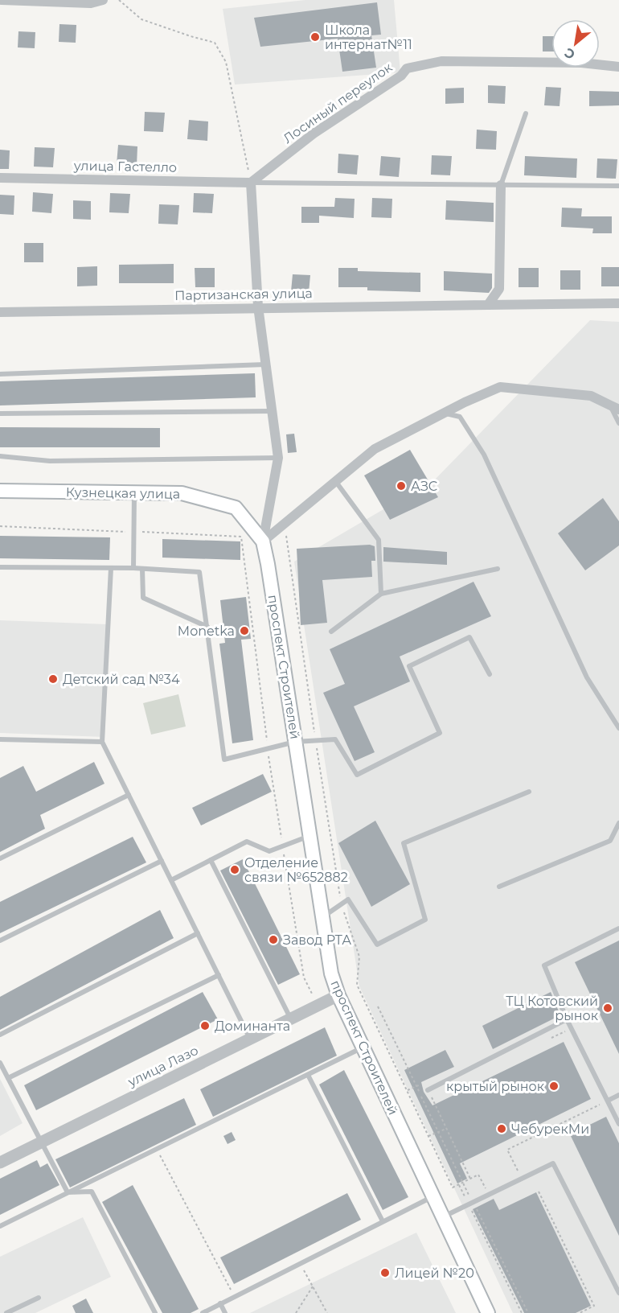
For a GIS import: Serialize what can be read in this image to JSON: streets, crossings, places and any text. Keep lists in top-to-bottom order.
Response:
{
  "streets": {
    "main road": ["Кузнецкая улица", "проспект Строителей"],
    "street": [
      "Лосиный переулок",
      "улица Гастелло",
      "Партизанская улица",
      "улица Лазо"
    ]
  },
  "crossings": [
    ["Лосиный переулок", "улица Гастелло"],
    ["Кузнецкая улица", "проспект Строителей"],
    ["проспект Строителей", "улица Лазо"]
  ],
  "places": [
    "Школа интернат№11",
    "АЗС",
    "Monetka",
    "Детский сад №34",
    "Отделение связи №652882",
    "Завод РТА",
    "ТЦ Котовский рынок",
    "Доминанта",
    "крытый рынок",
    "ЧебурекМи",
    "Лицей №20"
  ],
  "north": "bottom left"
}
